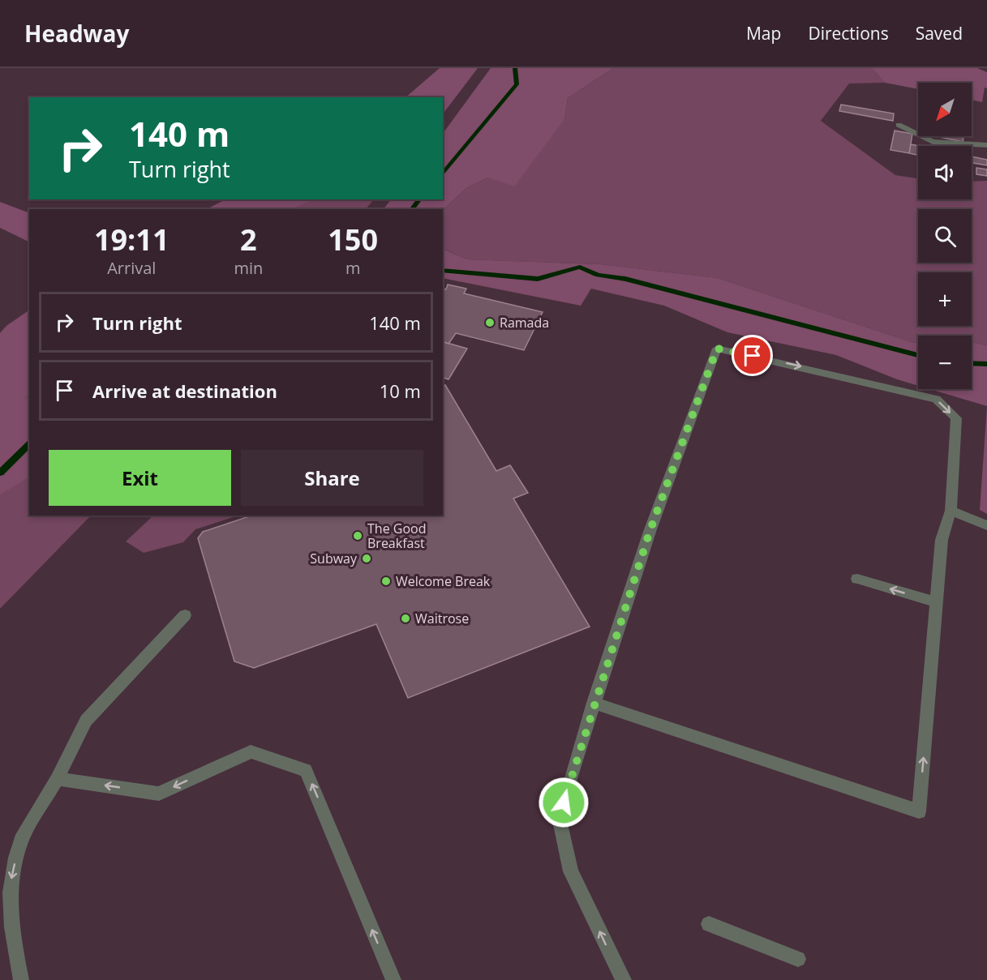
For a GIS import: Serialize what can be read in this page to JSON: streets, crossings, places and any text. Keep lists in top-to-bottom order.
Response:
{
  "places": [
    "Ramada",
    "The Good Breakfast",
    "Subway",
    "Welcome Break",
    "Waitrose"
  ],
  "north": "bottom left",
  "page": {
    "header": "Headway",
    "nav": ["Map", "Directions", "Saved"],
    "map_buttons": ["+", "−"],
    "turn": ["140 m", "Turn right"],
    "eta": [
      "19:11",
      "Arrival",
      "2",
      "min",
      "150",
      "m"
    ],
    "list": [
      {
        "name": "Turn right",
        "value": "140 m"
      },
      {
        "name": "Arrive at destination",
        "value": "10 m"
      }
    ],
    "buttons": ["Exit", "Share"]
  }
}
